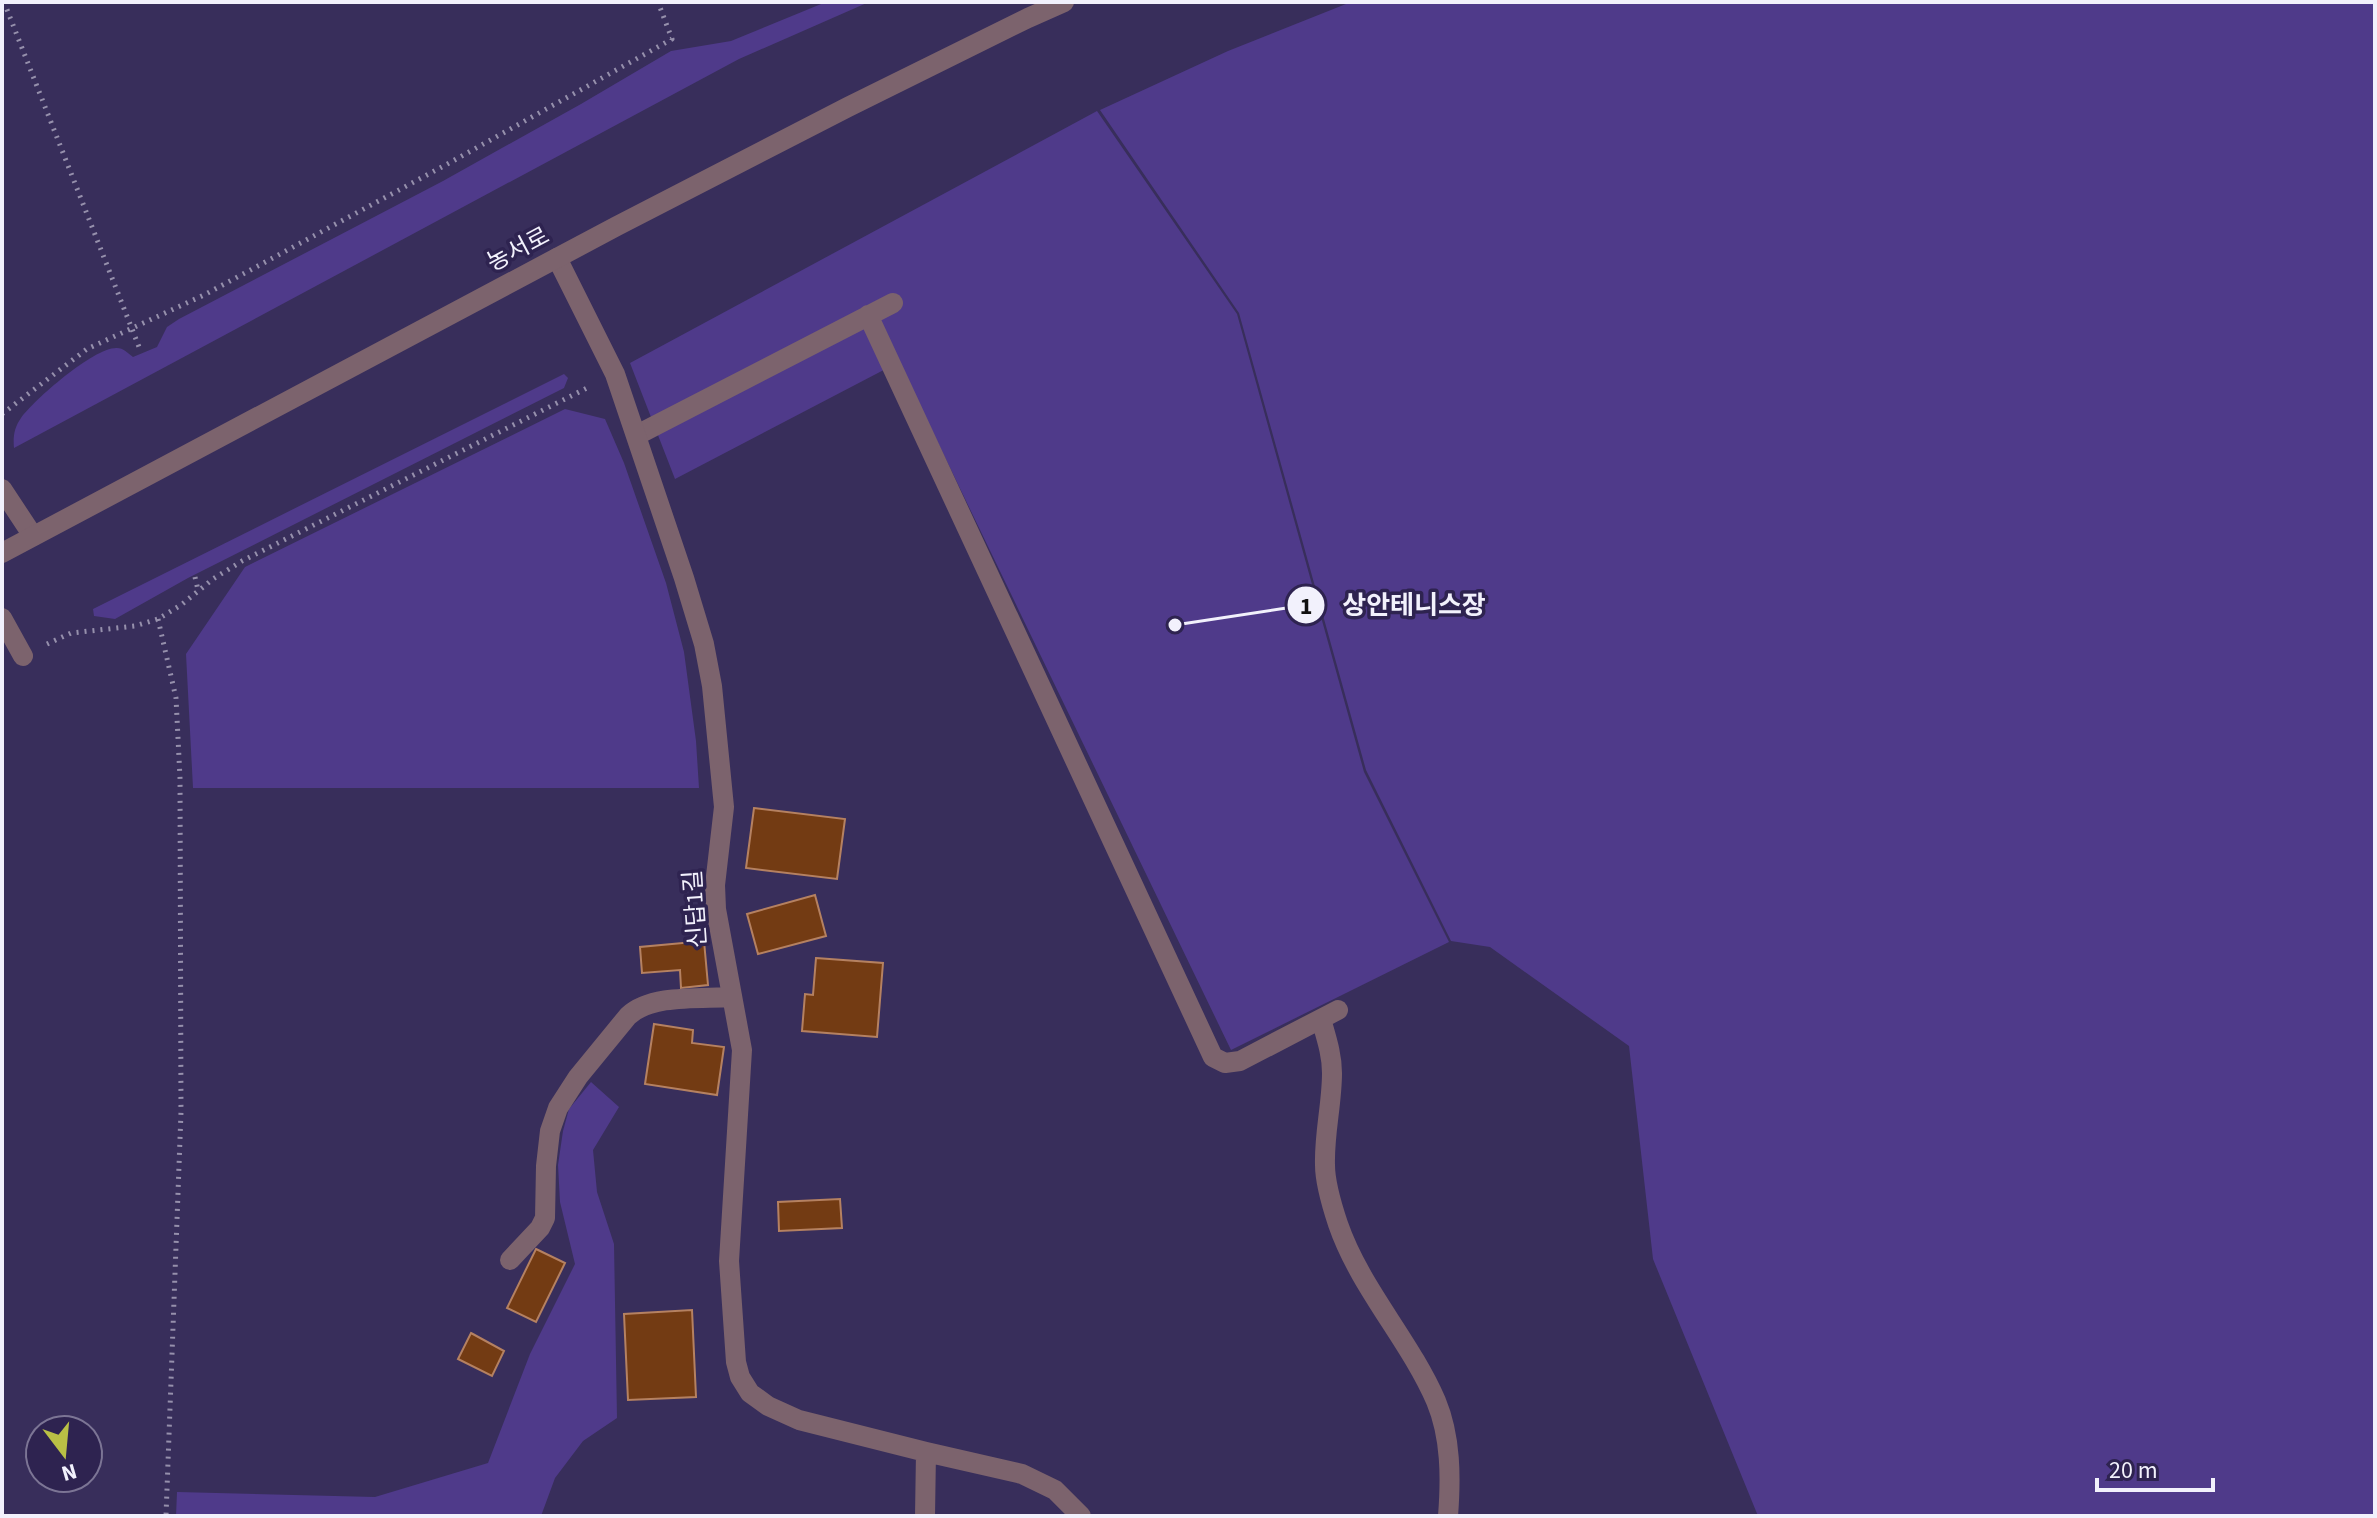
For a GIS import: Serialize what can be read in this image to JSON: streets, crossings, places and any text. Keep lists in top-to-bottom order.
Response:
{
  "streets": {
    "street": ["농서로", "신답1길"]
  },
  "crossings": [
    ["농서로", "신답1길"]
  ],
  "places": ["상안테니스장"],
  "scale_bar": "20 m",
  "north": "bottom"
}
